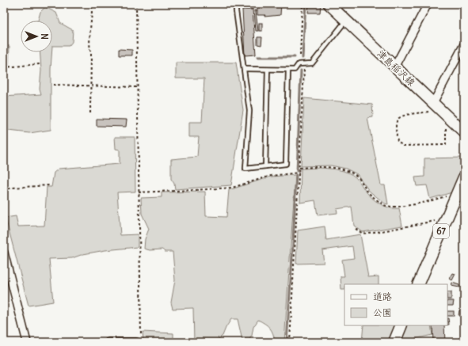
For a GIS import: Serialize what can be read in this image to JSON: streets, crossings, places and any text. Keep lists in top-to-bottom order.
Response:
{
  "streets": {
    "main road": ["津島稲沢線", "67"]
  },
  "legend": ["道路", "公園"],
  "north": "right"
}
